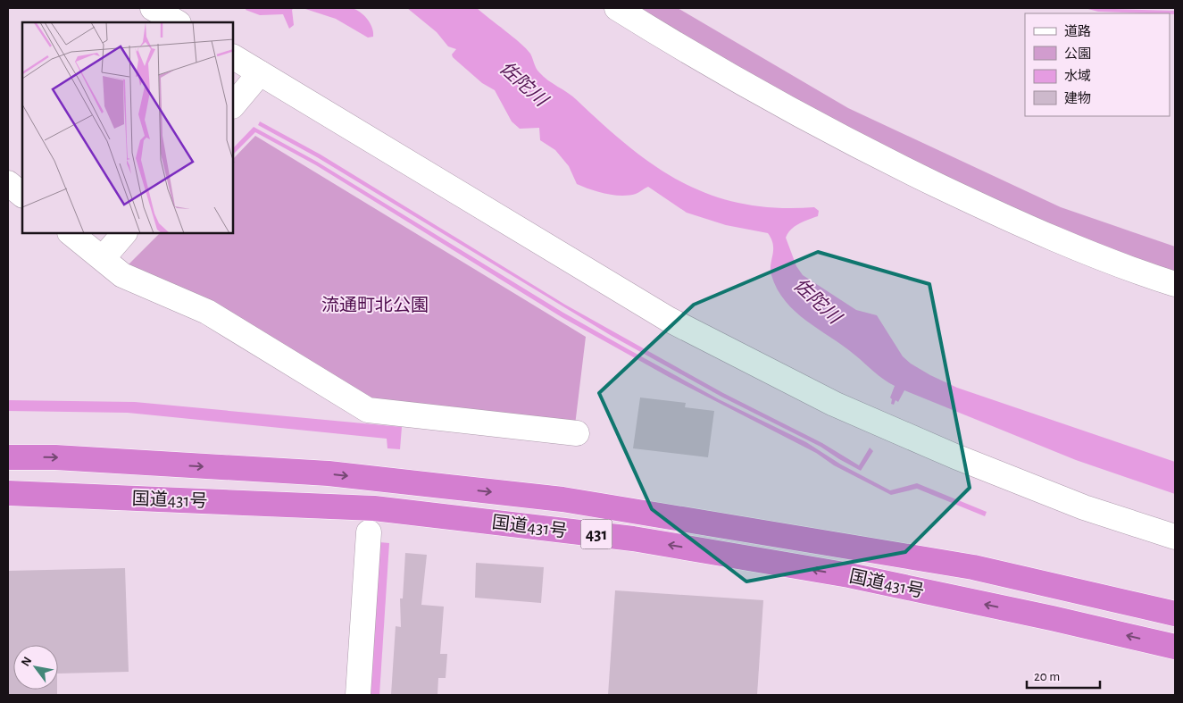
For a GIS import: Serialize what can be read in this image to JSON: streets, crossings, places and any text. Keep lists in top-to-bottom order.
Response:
{
  "streets": {
    "highway": ["国道431号", "431"]
  },
  "water": ["佐陀川"],
  "parks": ["流通町北公園"],
  "legend": [
    "道路",
    "公園",
    "水域",
    "建物"
  ],
  "scale_bar": "20 m",
  "north": "top left"
}
